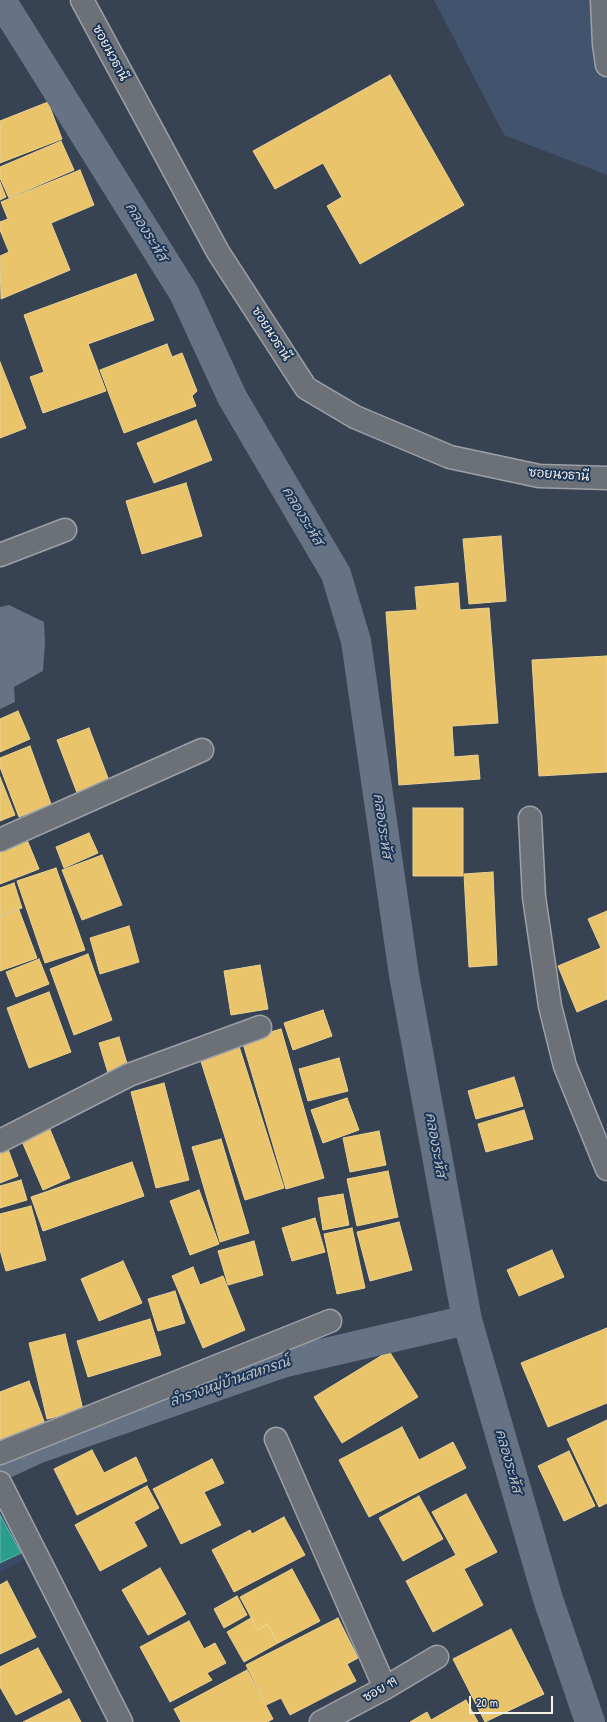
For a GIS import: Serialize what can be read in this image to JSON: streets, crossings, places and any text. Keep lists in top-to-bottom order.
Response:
{
  "streets": {
    "street": ["ซอยนวธานี", "ซอย 19"]
  },
  "water": ["คลองระหัส", "ลำรางหมู่บ้านสหกรณ์"],
  "scale_bar": "20 m"
}
